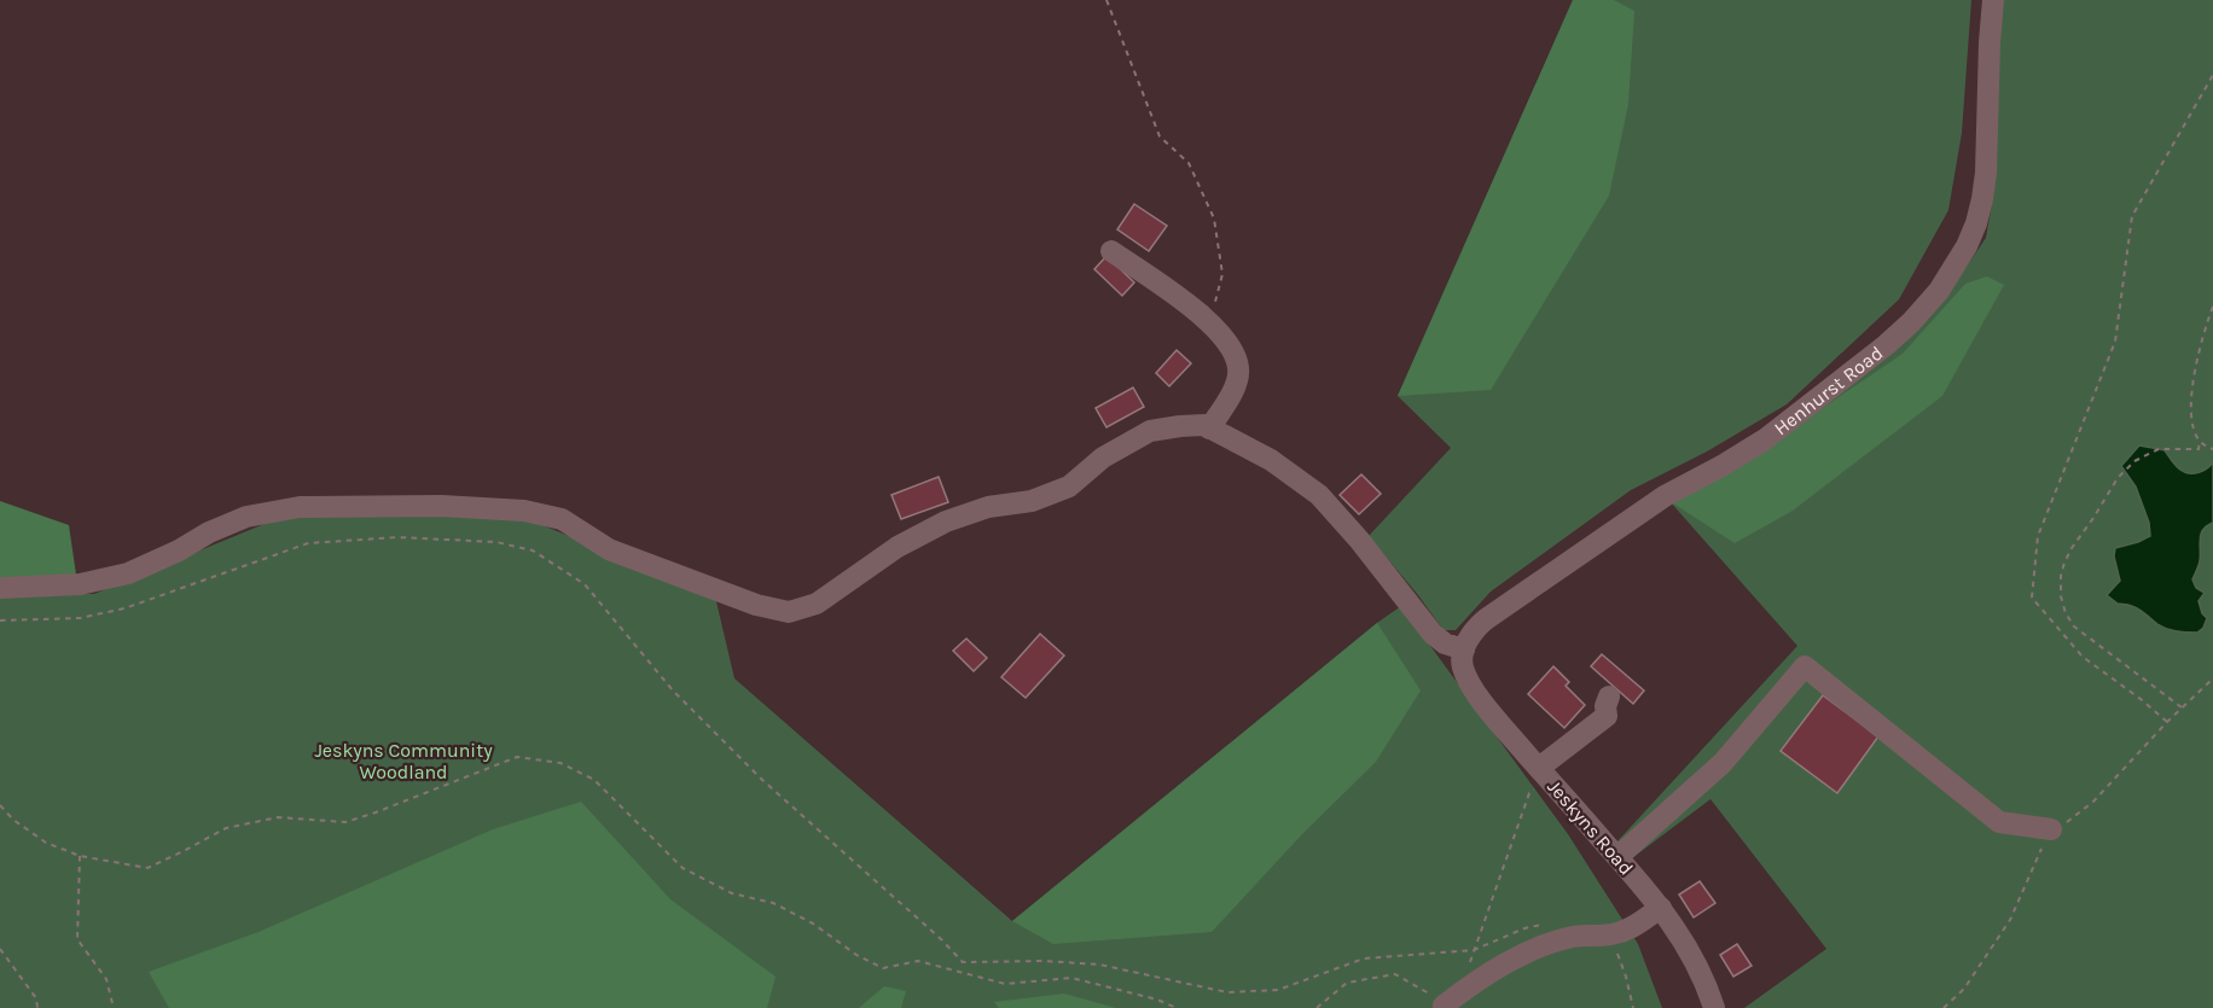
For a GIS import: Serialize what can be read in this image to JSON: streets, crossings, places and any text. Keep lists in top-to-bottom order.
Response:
{
  "streets": {
    "street": ["Henhurst Road", "Jeskyns Road"]
  },
  "crossings": [
    ["Henhurst Road", "Jeskyns Road"]
  ],
  "parks": ["Jeskyns Community Woodland"]
}
